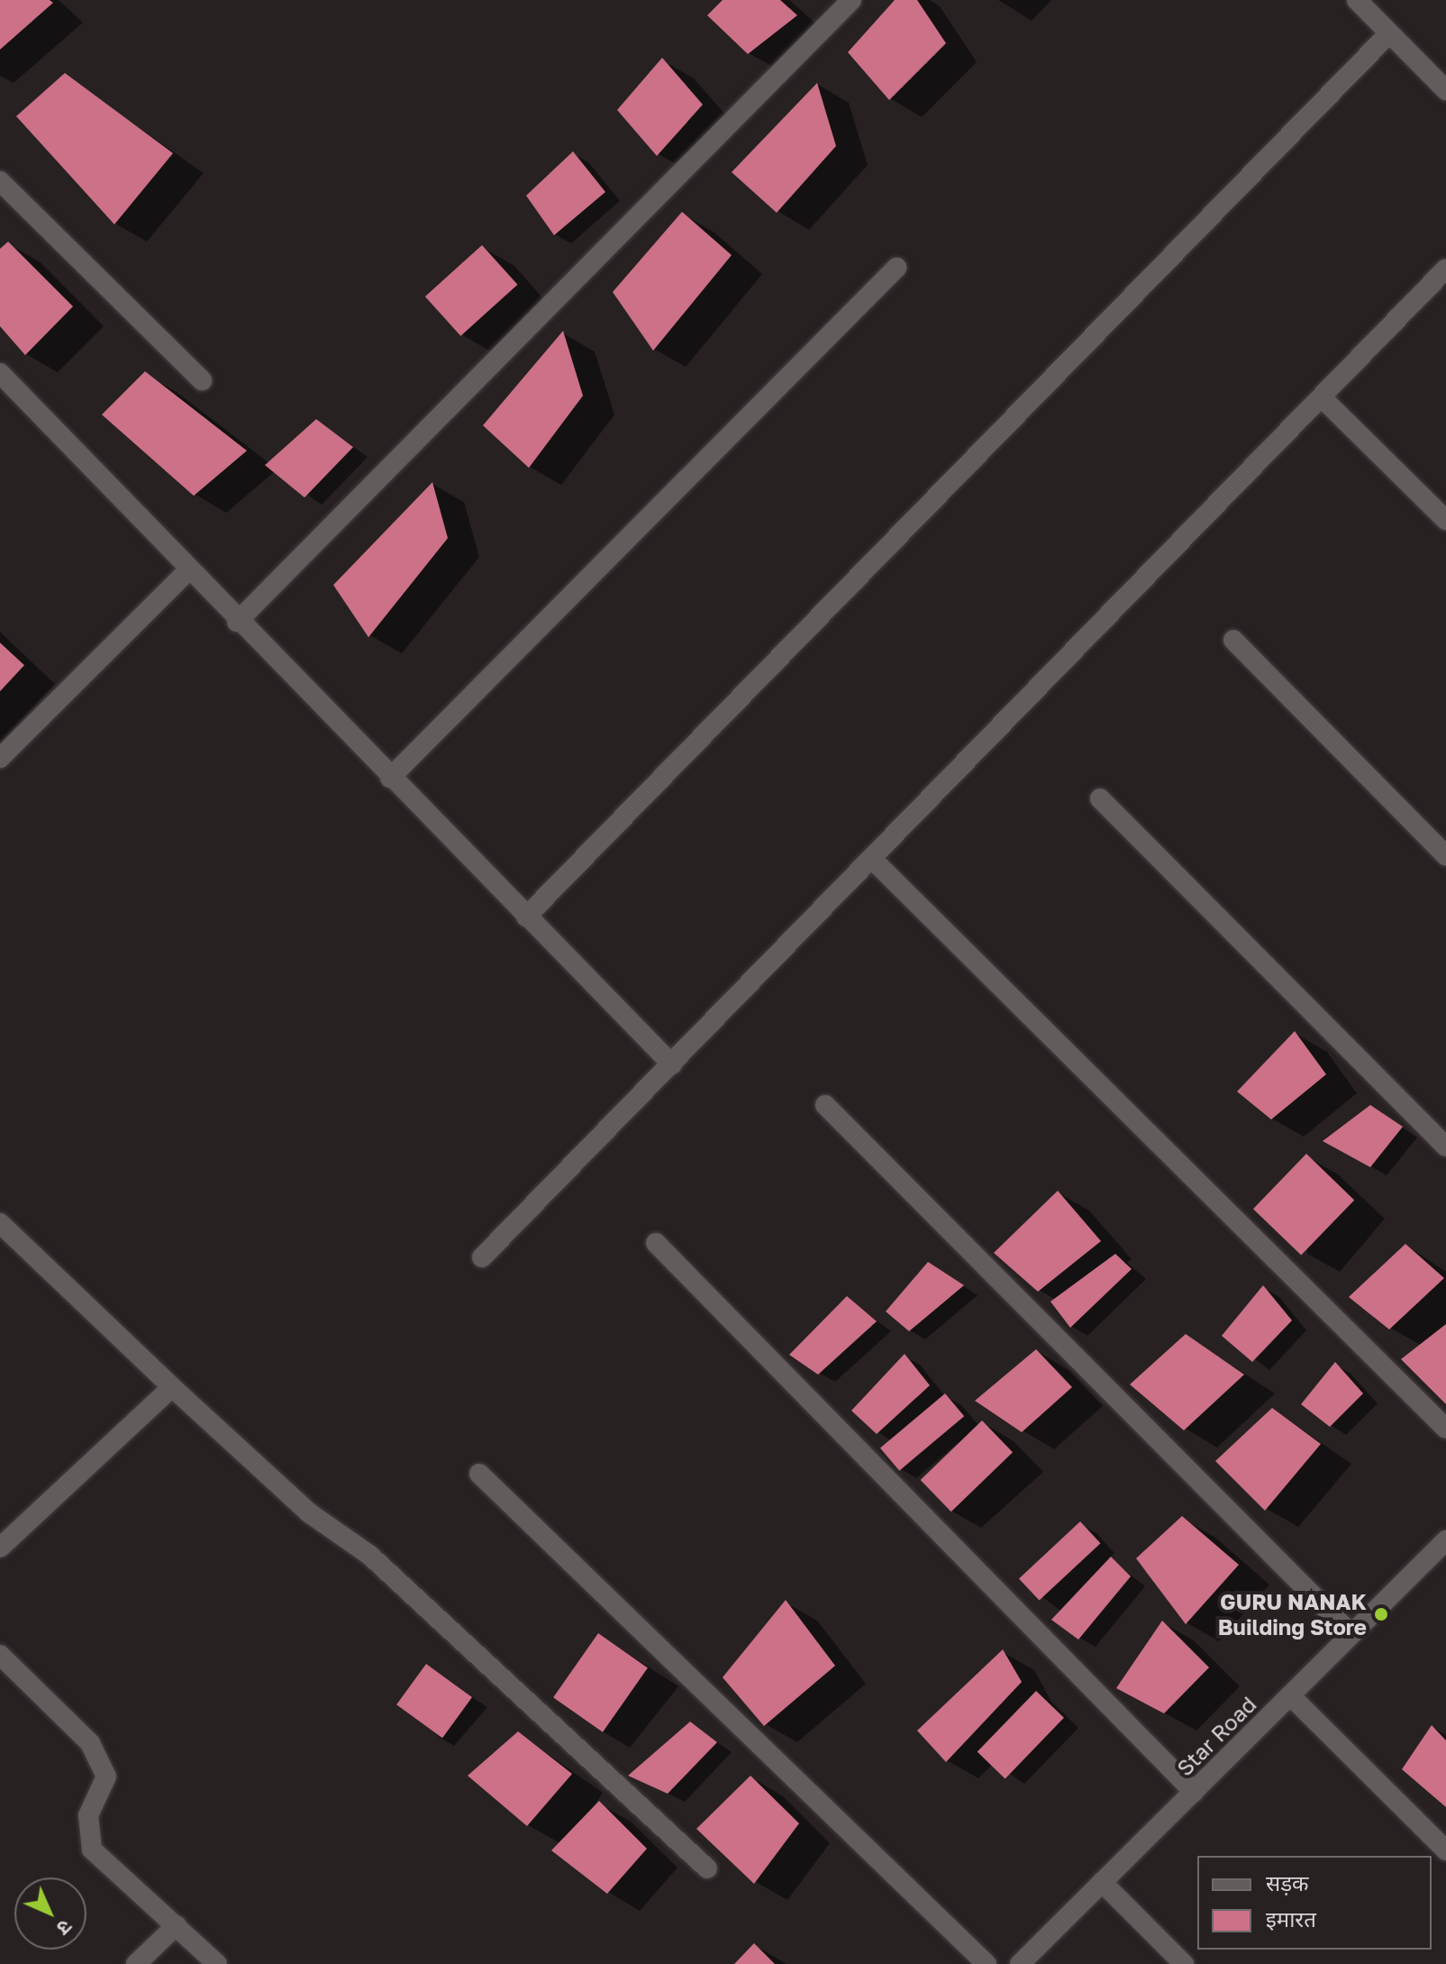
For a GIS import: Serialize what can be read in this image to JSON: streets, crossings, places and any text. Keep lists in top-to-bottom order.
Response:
{
  "streets": {
    "street": ["Star Road"]
  },
  "places": ["GURU NANAK Building Store"],
  "legend": ["सड़क", "इमारत"],
  "north": "bottom right"
}
